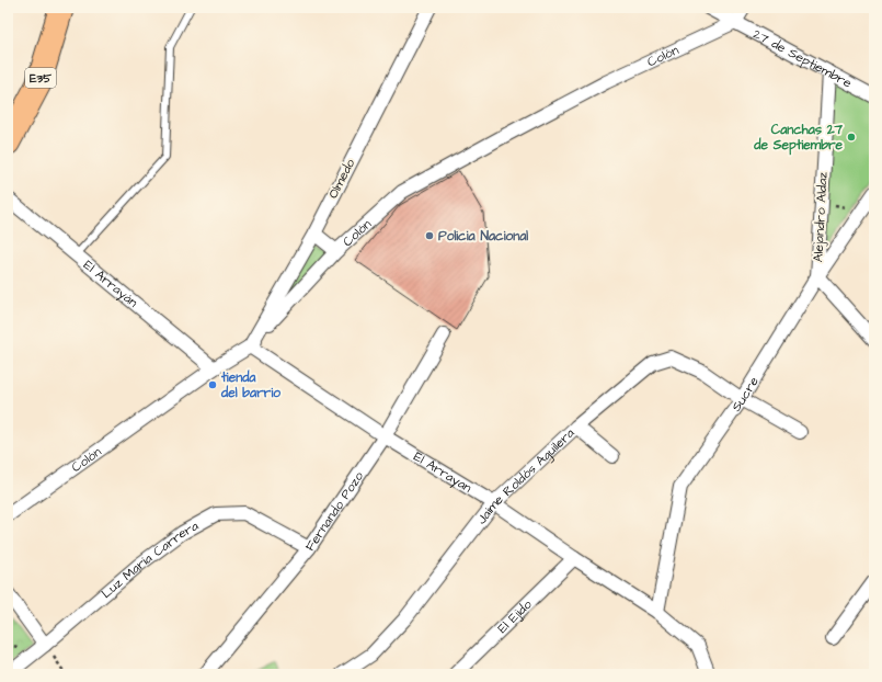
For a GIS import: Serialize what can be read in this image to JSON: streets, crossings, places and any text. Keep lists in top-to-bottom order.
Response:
{
  "streets": {
    "highway": ["E35"],
    "street": [
      "Colón",
      "27 de Septiembre",
      "Olmedo",
      "Alejandro Aldaz",
      "El Arrayán",
      "Sucre",
      "El Arrayan",
      "Jaime Roldós Aguilera",
      "Fernando Pozo",
      "Luz María Carrera",
      "El Ejido"
    ]
  },
  "crossings": [
    ["Colón", "27 de Septiembre"],
    ["Colón", "Olmedo"],
    ["Colón", "El Arrayán"],
    ["Colón", "El Arrayan"],
    ["27 de Septiembre", "Alejandro Aldaz"],
    ["Olmedo", "El Arrayan"],
    ["Alejandro Aldaz", "Sucre"],
    ["Sucre", "El Arrayan"],
    ["Sucre", "Jaime Roldós Aguilera"],
    ["El Arrayan", "Jaime Roldós Aguilera"],
    ["El Arrayan", "Fernando Pozo"],
    ["El Arrayan", "El Ejido"],
    ["Fernando Pozo", "Luz María Carrera"]
  ],
  "places": ["Canchas 27 de Septiembre", "Policia Nacional", "tienda del barrio"]
}
